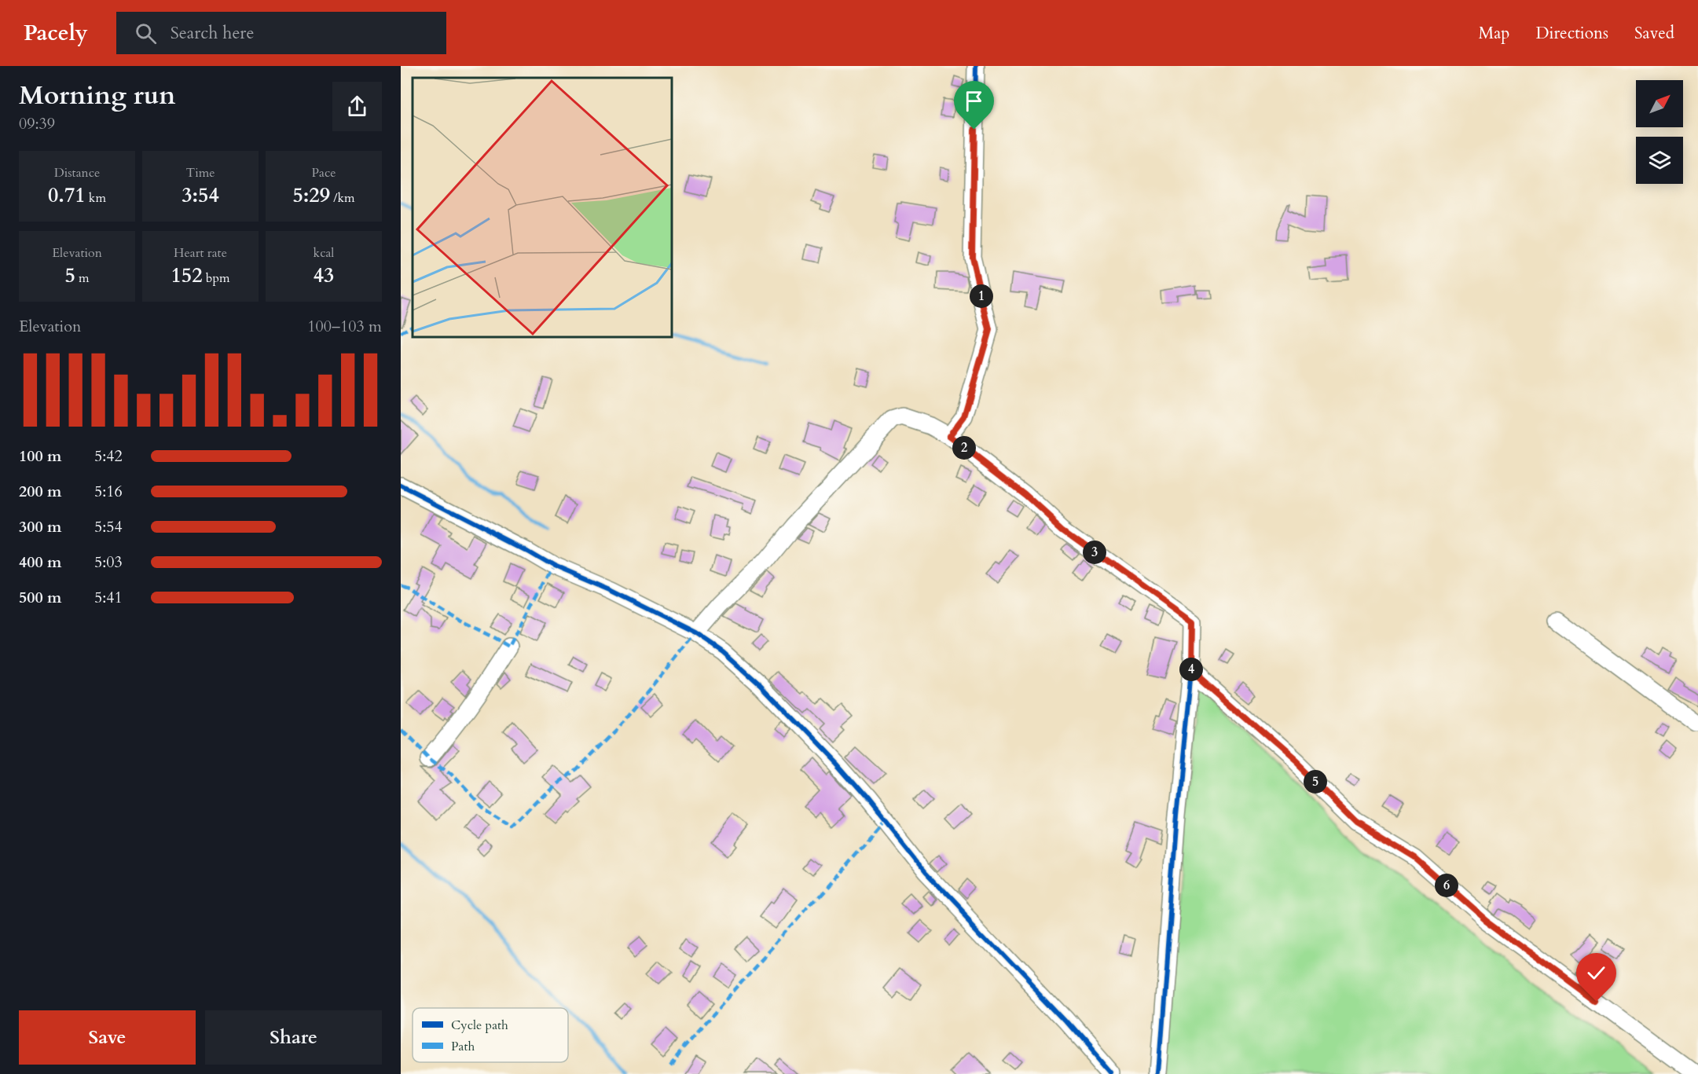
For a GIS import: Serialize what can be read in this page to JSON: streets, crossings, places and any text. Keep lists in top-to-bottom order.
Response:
{
  "legend": ["Cycle path", "Path"],
  "north": "top right",
  "page": {
    "header": "Pacely",
    "search": "Search here",
    "nav": ["Map", "Directions", "Saved"],
    "heading": ["Morning run", "09:39"],
    "stats": [
      ["Distance", "0.71 km"],
      ["Time", "3:54"],
      ["Pace", "5:29 /km"],
      ["Elevation", "5 m"],
      ["Heart rate", "152 bpm"],
      ["kcal", "43"]
    ],
    "pins": [
      "1",
      "2",
      "3",
      "4",
      "5",
      "6"
    ],
    "chart": ["Elevation", "100–103 m"],
    "list": [
      {
        "name": "100 m",
        "note": "5:42"
      },
      {
        "name": "200 m",
        "note": "5:16"
      },
      {
        "name": "300 m",
        "note": "5:54"
      },
      {
        "name": "400 m",
        "note": "5:03"
      },
      {
        "name": "500 m",
        "note": "5:41"
      }
    ],
    "buttons": ["Save", "Share"]
  }
}
